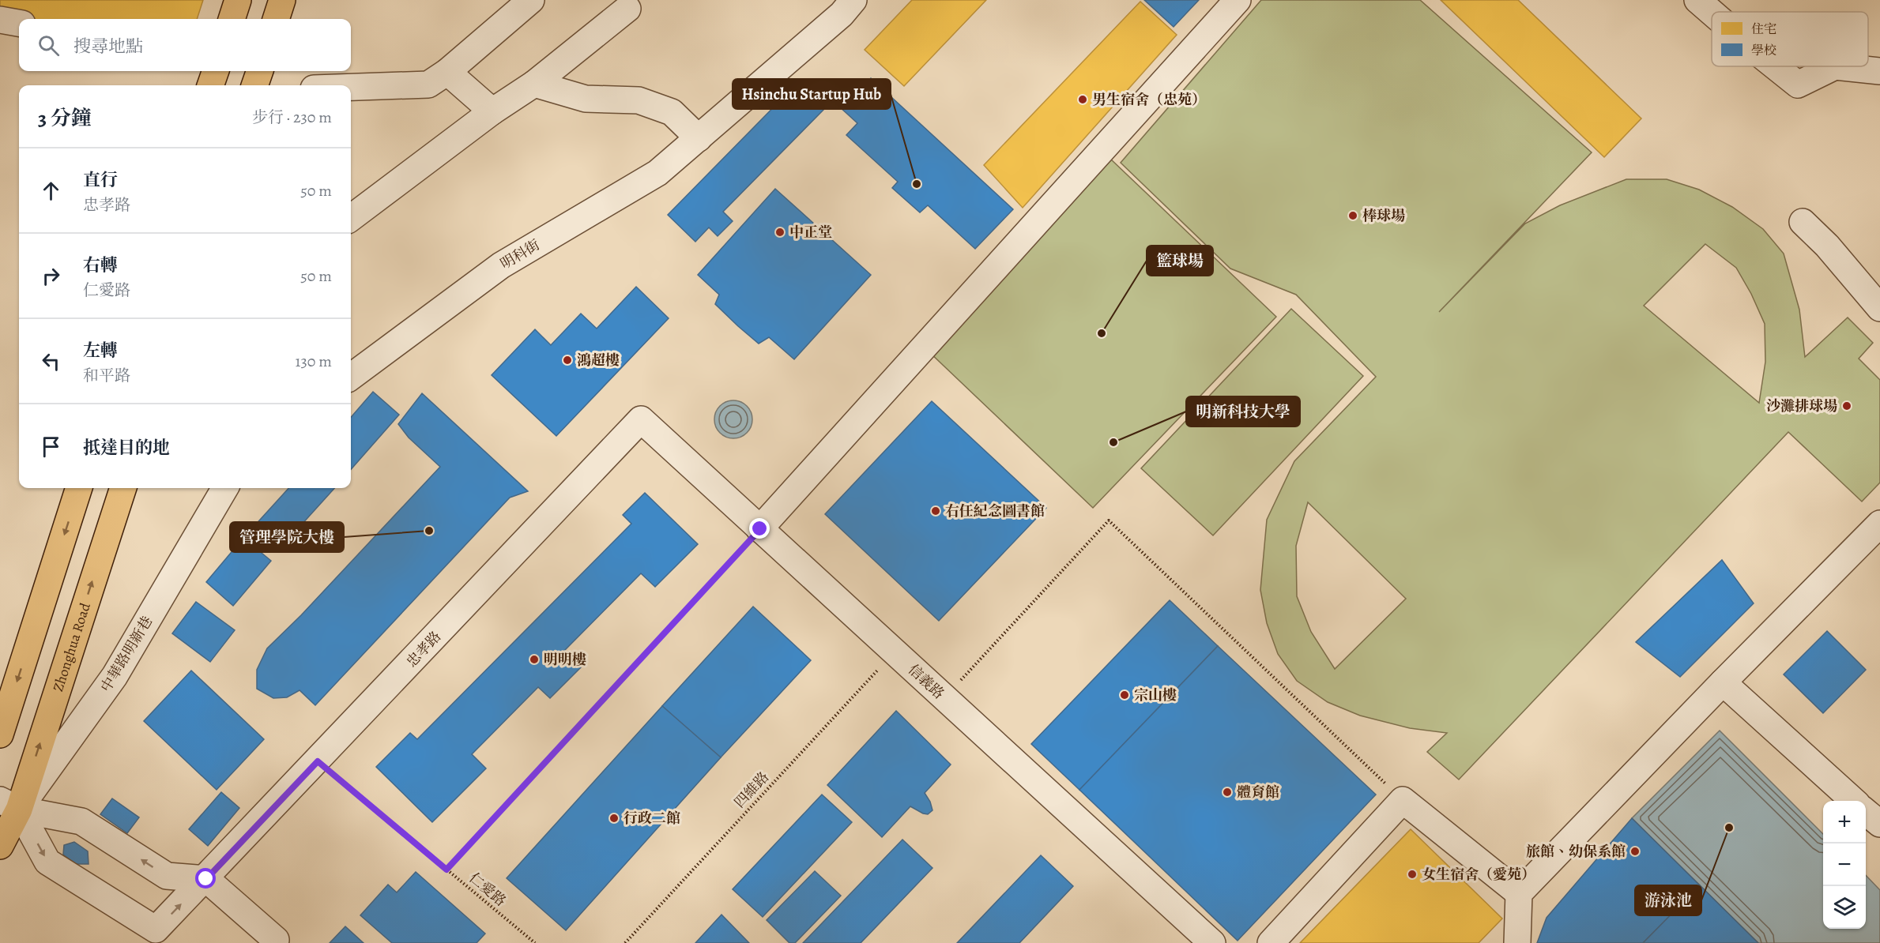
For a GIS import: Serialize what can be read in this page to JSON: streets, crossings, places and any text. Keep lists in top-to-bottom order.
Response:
{
  "streets": {
    "main road": ["Zhonghua Road"],
    "lane": [
      "明科街",
      "忠孝路",
      "中華路明新巷",
      "信義路"
    ],
    "path": ["四維路", "仁愛路"]
  },
  "crossings": [
    ["Zhonghua Road", "中華路明新巷"],
    ["忠孝路", "信義路"],
    ["忠孝路", "仁愛路"],
    ["信義路", "四維路"]
  ],
  "places": [
    "男生宿舍（忠苑）",
    "Hsinchu Startup Hub",
    "棒球場",
    "中正堂",
    "籃球場",
    "鴻超樓",
    "沙灘排球場",
    "明新科技大學",
    "右任紀念圖書館",
    "管理學院大樓",
    "明明樓",
    "宗山樓",
    "體育館",
    "行政二館",
    "游泳池",
    "旅館、幼保系館",
    "女生宿舍（愛苑）"
  ],
  "legend": ["住宅", "學校"],
  "page": {
    "search": "搜尋地點",
    "heading": ["3 分鐘", "步行 · 230 m"],
    "list": [
      ["直行", "忠孝路", "50 m"],
      ["右轉", "仁愛路", "50 m"],
      ["左轉", "和平路", "130 m"],
      "抵達目的地"
    ],
    "map_buttons": ["+", "−"]
  }
}
